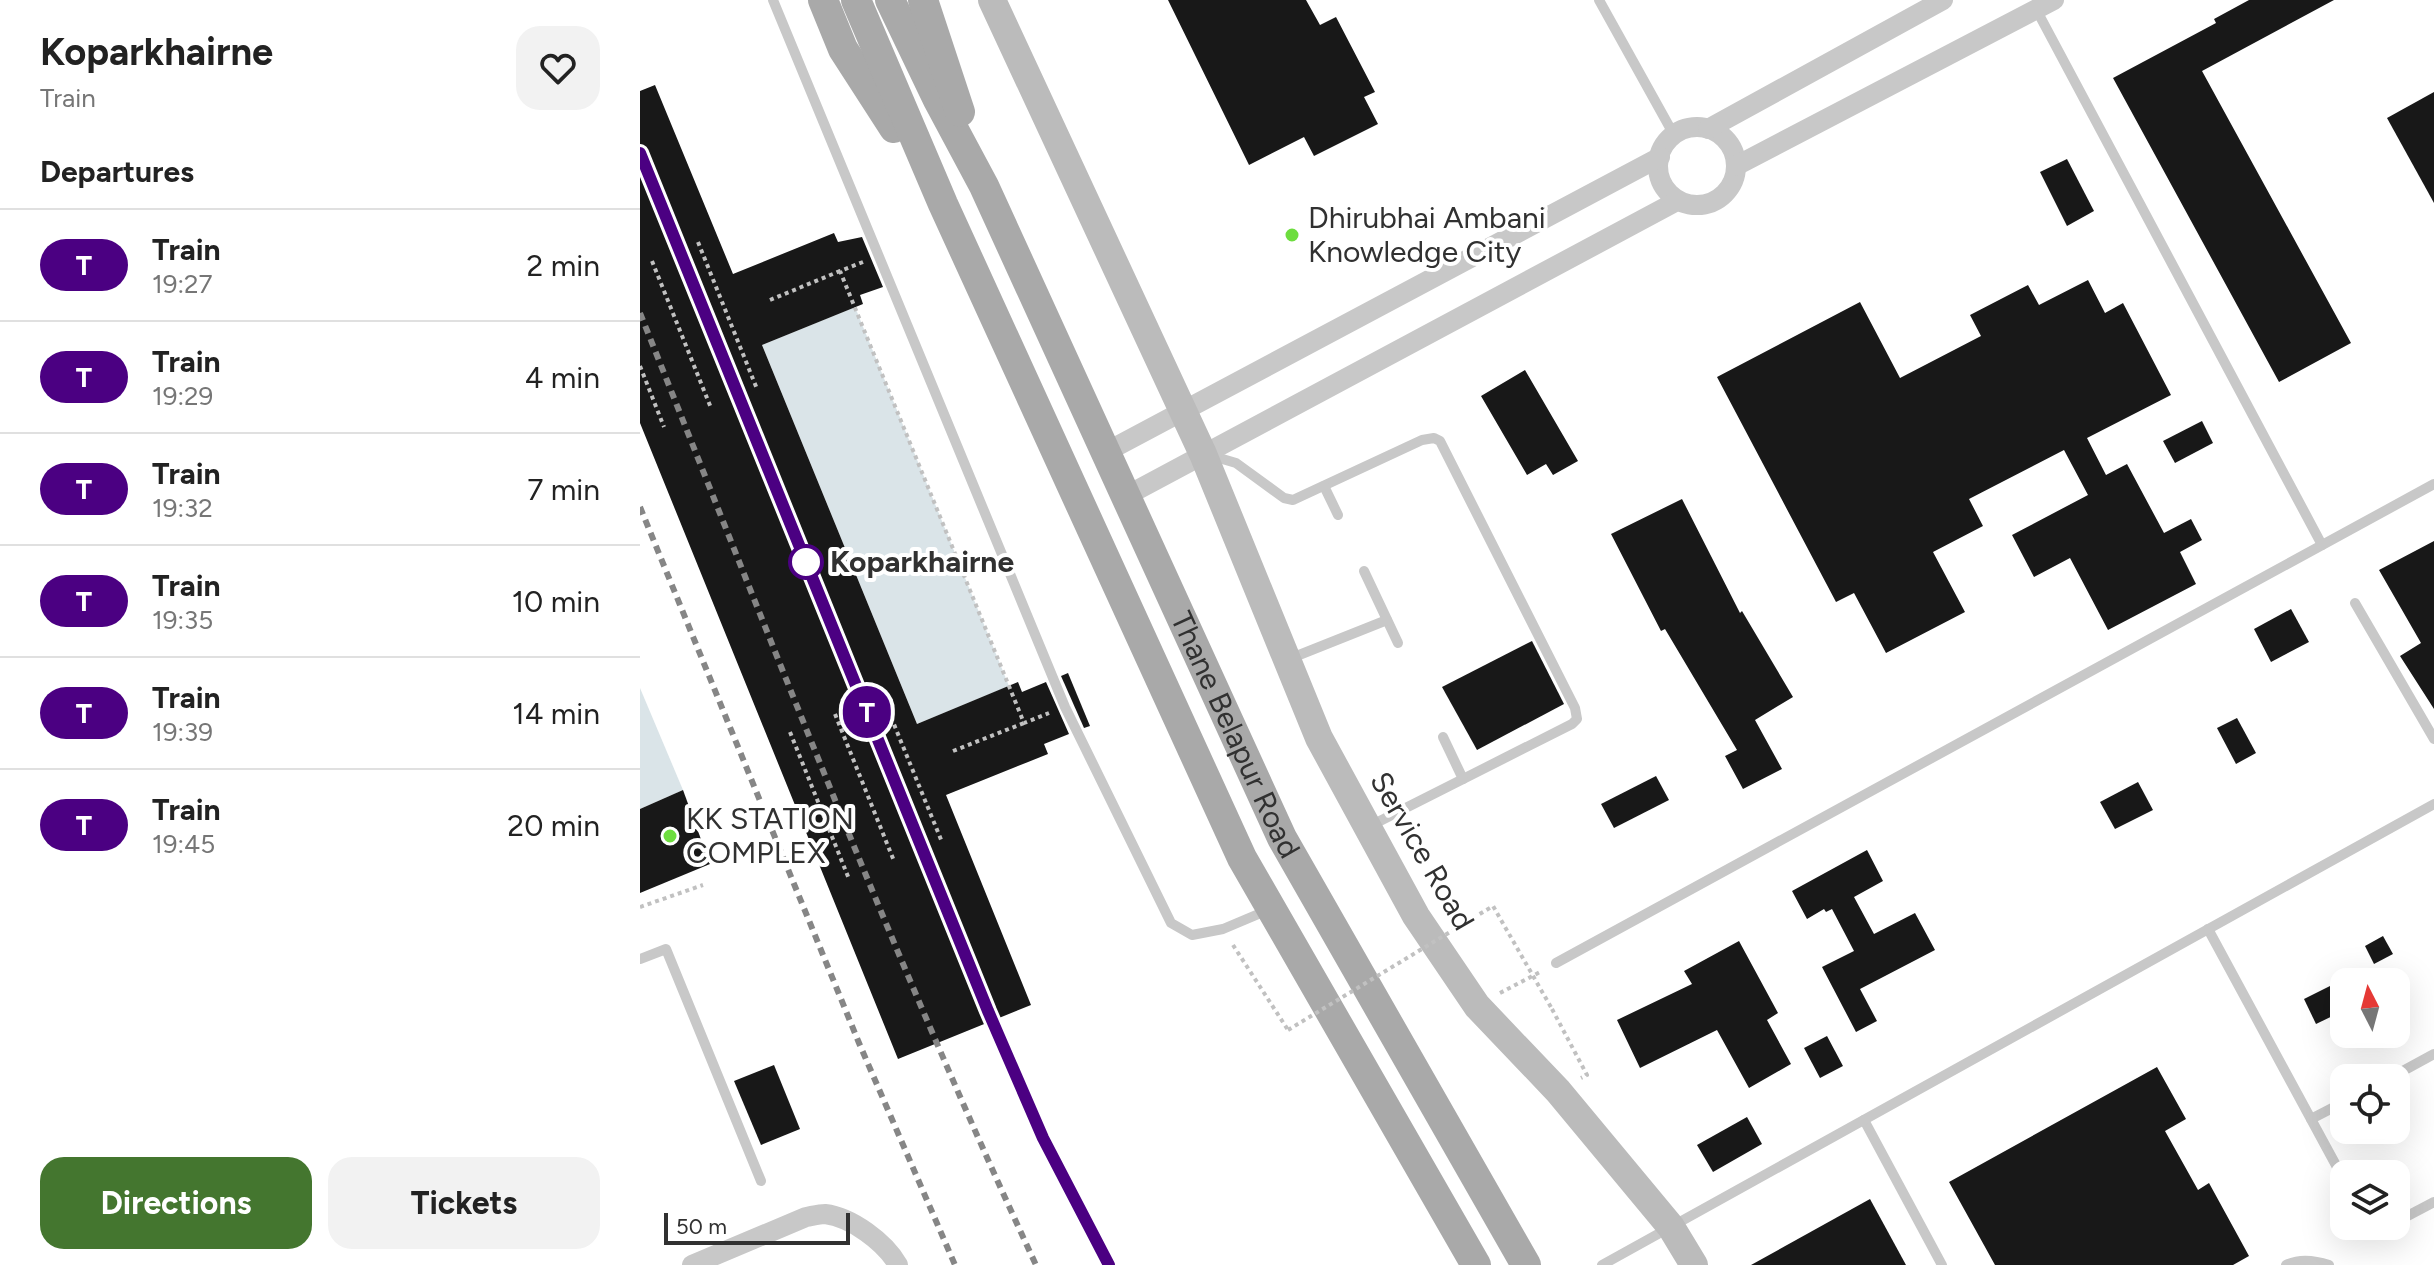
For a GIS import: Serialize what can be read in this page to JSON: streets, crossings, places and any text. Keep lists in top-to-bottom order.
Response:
{
  "streets": {
    "main road": ["Thane Belapur Road"],
    "street": ["Service Road"]
  },
  "places": ["Dhirubhai Ambani Knowledge City", "Koparkhairne", "KK STATION COMPLEX"],
  "scale_bar": "50 m",
  "north": "top",
  "page": {
    "heading": [
      ["Koparkhairne", "Train"],
      "Departures"
    ],
    "on_map": "T",
    "list": [
      {
        "mark": "T",
        "name": "Train",
        "note": "19:27",
        "value": "2 min"
      },
      {
        "mark": "T",
        "name": "Train",
        "note": "19:29",
        "value": "4 min"
      },
      {
        "mark": "T",
        "name": "Train",
        "note": "19:32",
        "value": "7 min"
      },
      {
        "mark": "T",
        "name": "Train",
        "note": "19:35",
        "value": "10 min"
      },
      {
        "mark": "T",
        "name": "Train",
        "note": "19:39",
        "value": "14 min"
      },
      {
        "mark": "T",
        "name": "Train",
        "note": "19:45",
        "value": "20 min"
      }
    ],
    "buttons": ["Directions", "Tickets"],
    "scale": "50 m"
  }
}
